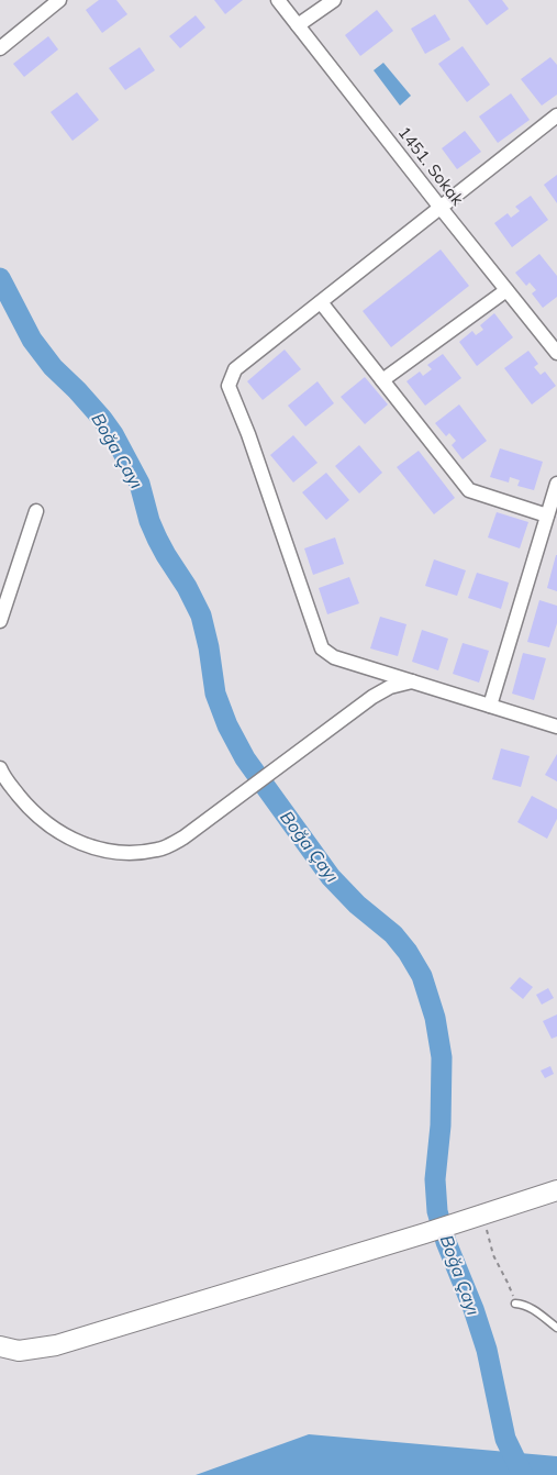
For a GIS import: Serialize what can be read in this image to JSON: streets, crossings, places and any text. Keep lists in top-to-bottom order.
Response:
{
  "streets": {
    "street": ["1451. Sokak"]
  },
  "water": ["Boğa Çayı"]
}
